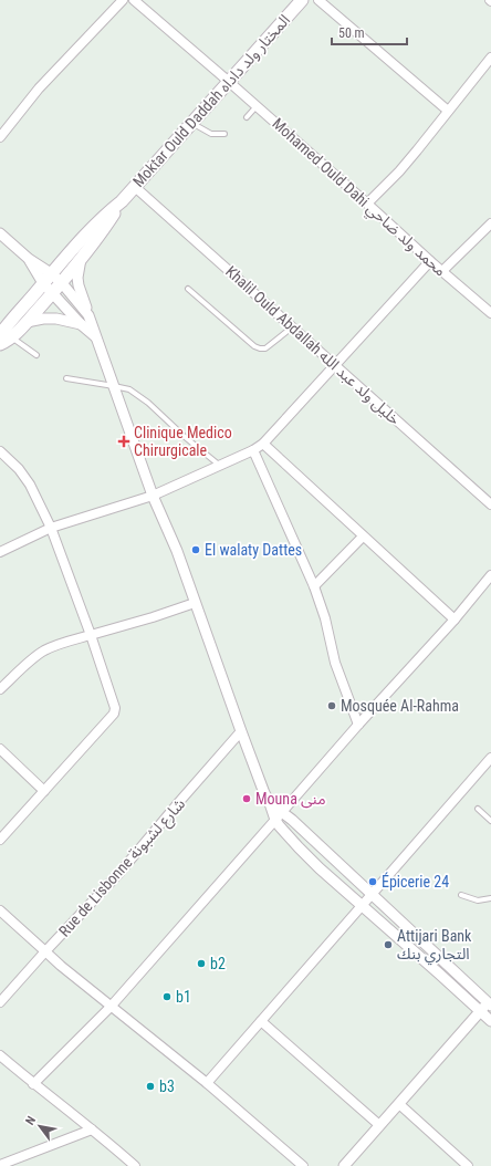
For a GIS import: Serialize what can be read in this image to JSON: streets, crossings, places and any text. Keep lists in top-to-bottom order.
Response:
{
  "streets": {
    "main road": ["Moktar Ould Daddah المختار ولد داداه"],
    "street": ["Mohamed Ould Dahi محمد ولد ضاحي", "Khalil Ould Abdallah خليل ولد عبد الله", "Rue de Lisbonne شارع لشبونة"]
  },
  "crossings": [
    ["Moktar Ould Daddah المختار ولد داداه", "Mohamed Ould Dahi محمد ولد ضاحي"],
    ["Moktar Ould Daddah المختار ولد داداه", "Khalil Ould Abdallah خليل ولد عبد الله"]
  ],
  "places": {
    "health": ["Clinique Medico Chirurgicale"],
    "other": [
      "El walaty Dattes",
      "Mosquée Al-Rahma",
      "Mouna منى",
      "Épicerie 24",
      "Attijari Bank التجاري بنك",
      "b2",
      "b1",
      "b3"
    ]
  },
  "scale_bar": "50 m",
  "north": "top left"
}
